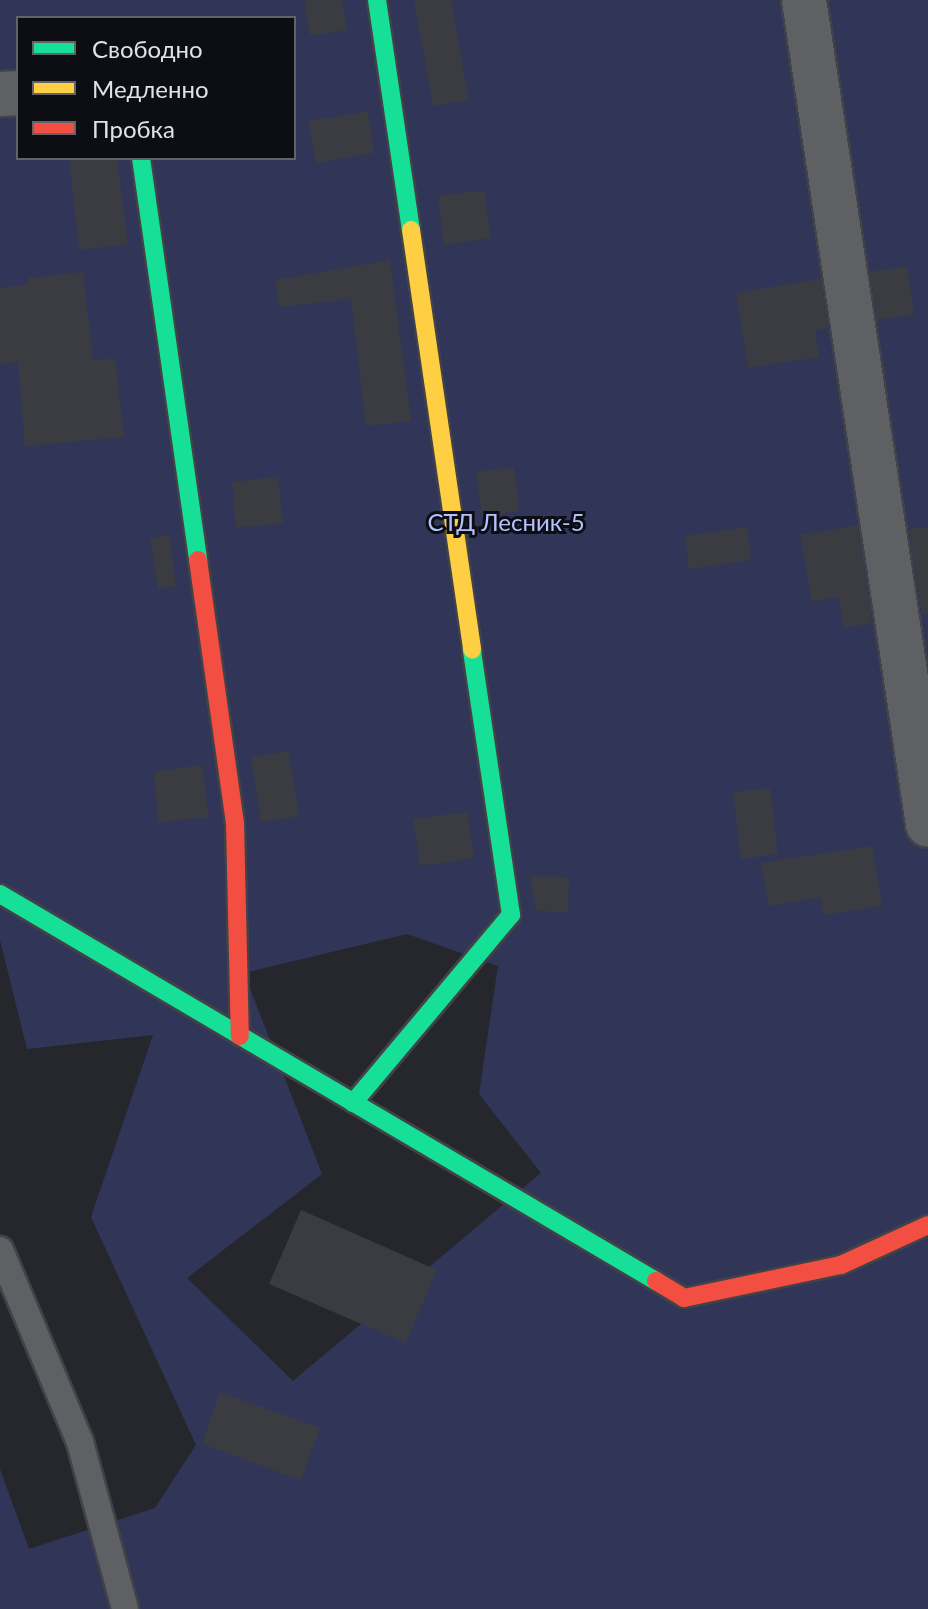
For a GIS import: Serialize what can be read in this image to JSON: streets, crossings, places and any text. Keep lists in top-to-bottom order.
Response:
{
  "parks": ["СТД Лесник-5"],
  "legend": ["Свободно", "Медленно", "Пробка"]
}
